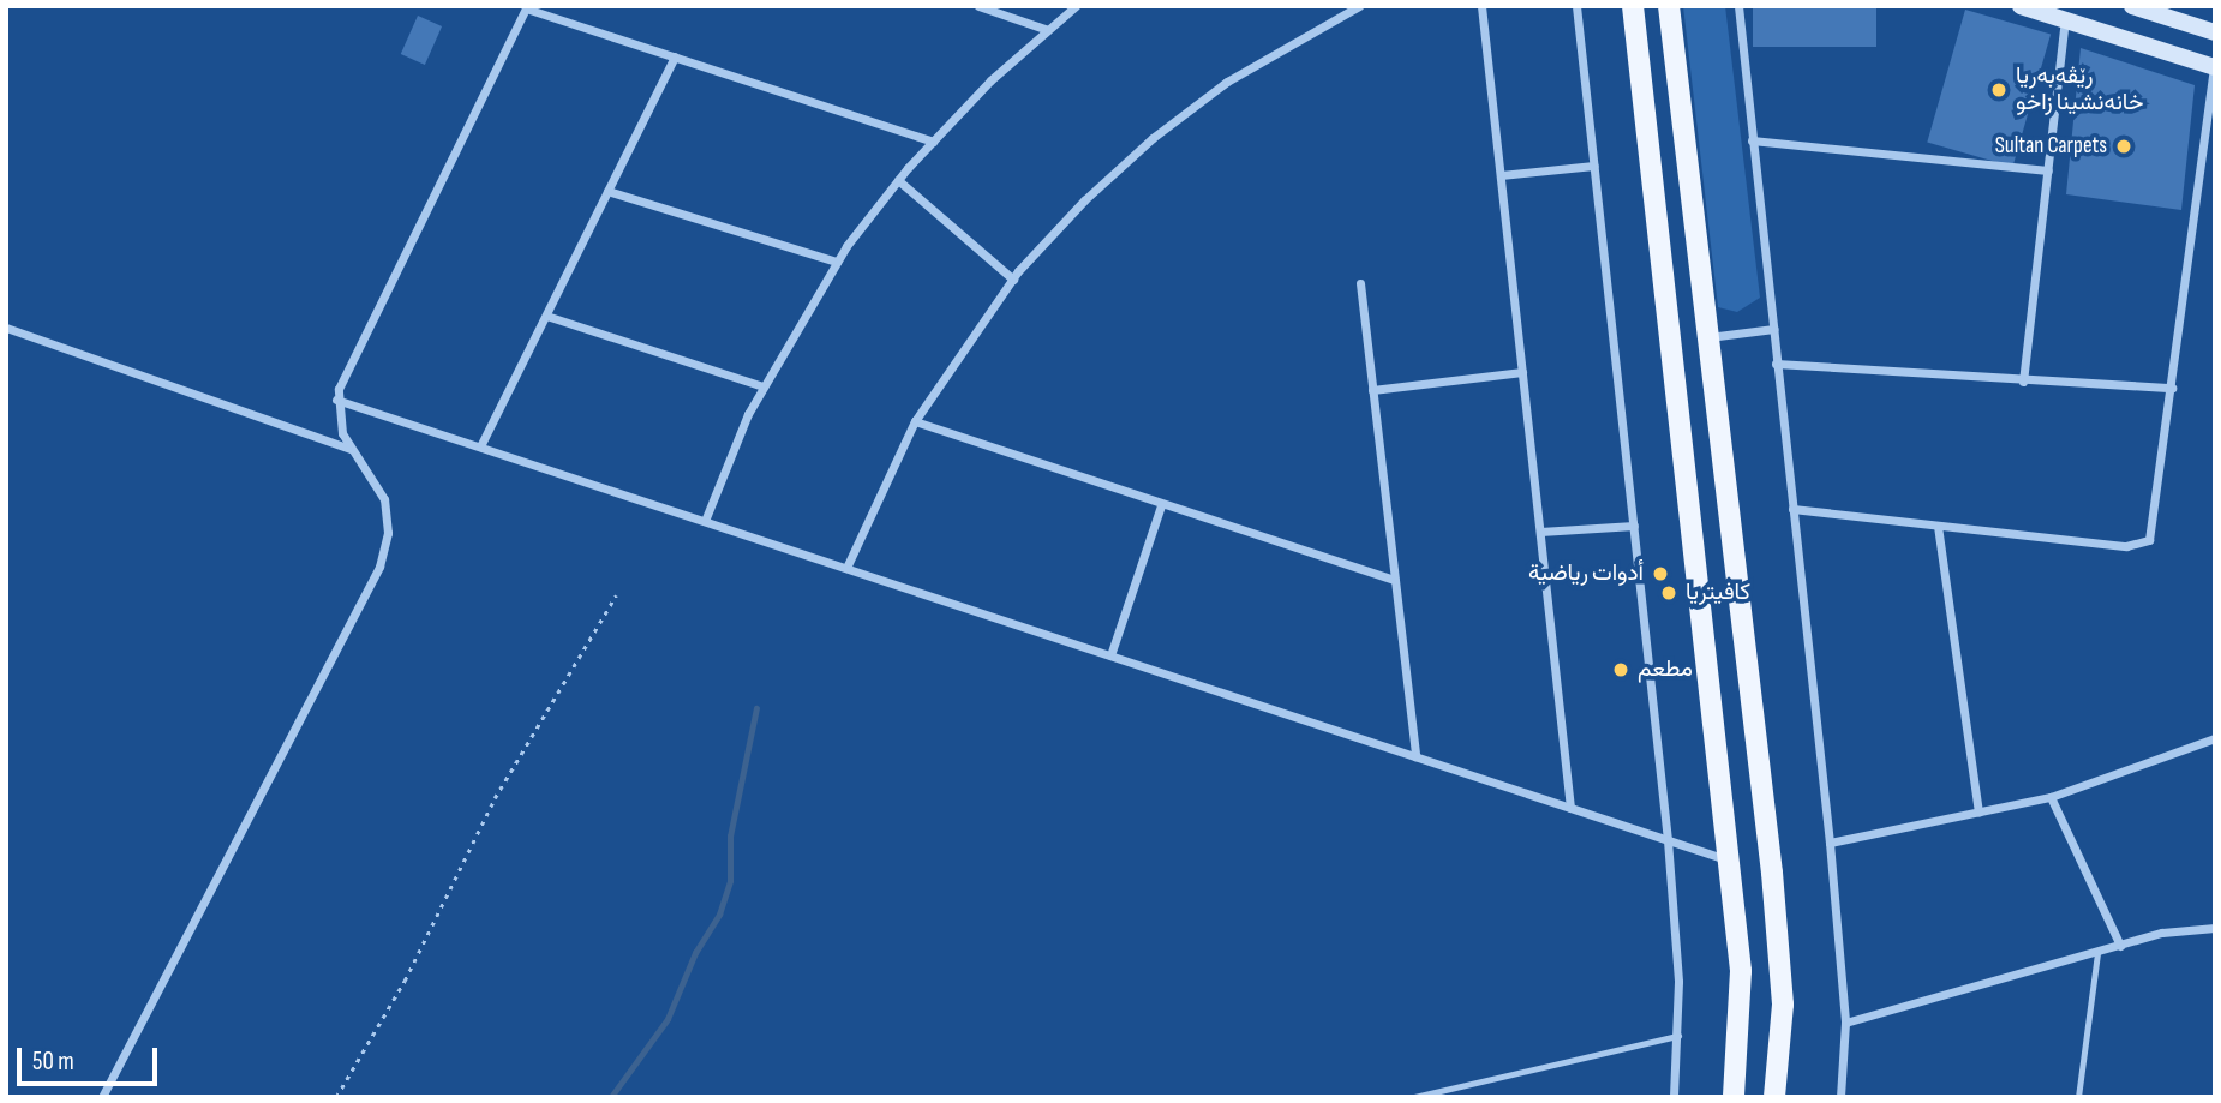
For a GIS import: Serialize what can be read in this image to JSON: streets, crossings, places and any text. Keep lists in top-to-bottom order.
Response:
{
  "places": [
    "رێڤه‌به‌ريا خانه‌نشينا زاخو",
    "Sultan Carpets",
    "أدوات رياضية",
    "كافيتريا",
    "مطعم"
  ],
  "scale_bar": "50 m"
}
